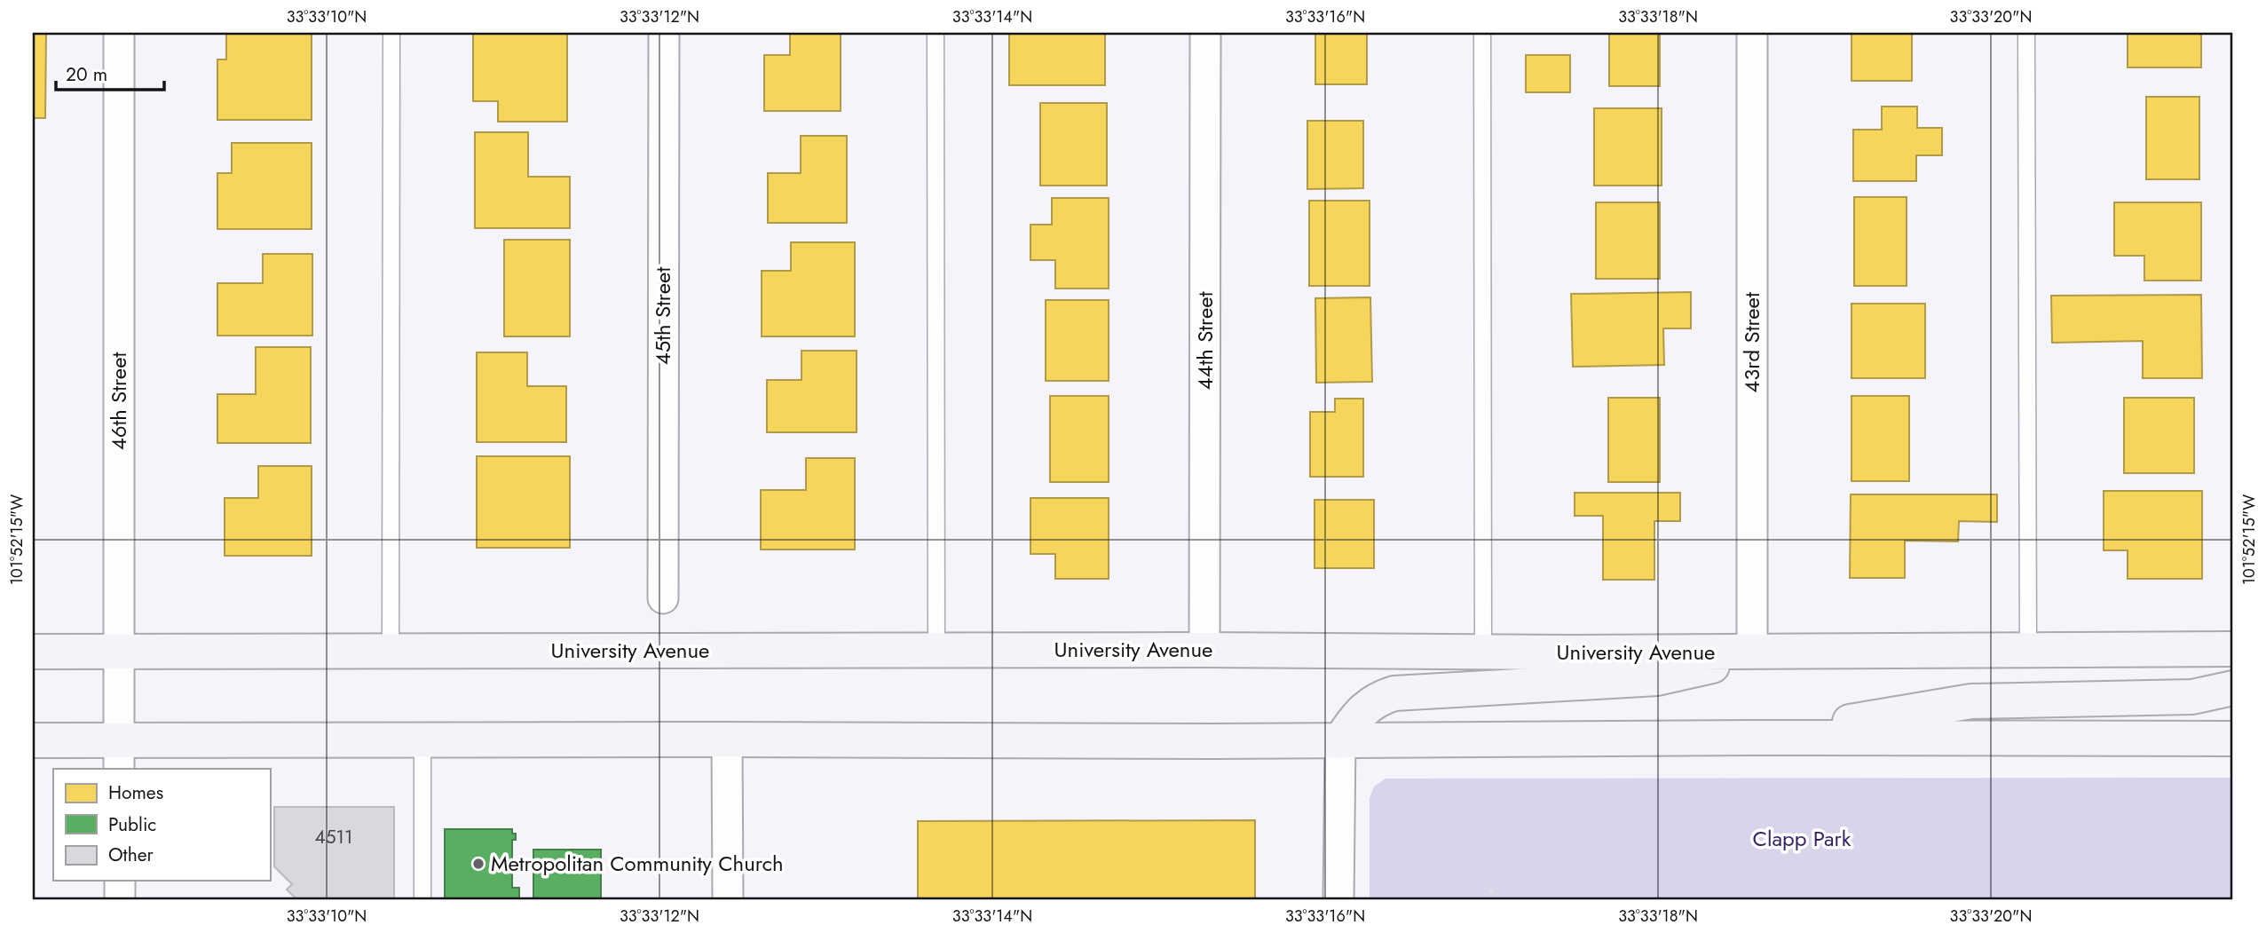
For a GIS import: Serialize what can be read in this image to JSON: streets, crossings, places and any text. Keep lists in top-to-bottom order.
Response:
{
  "streets": {
    "main road": ["University Avenue"],
    "street": [
      "45th Street",
      "44th Street",
      "43rd Street",
      "46th Street"
    ]
  },
  "crossings": [
    ["44th Street", "University Avenue"],
    ["43rd Street", "University Avenue"],
    ["46th Street", "University Avenue"]
  ],
  "parks": ["Clapp Park"],
  "places": ["Metropolitan Community Church"],
  "house_numbers": ["4511"],
  "legend": ["Homes", "Public", "Other"],
  "scale_bar": "20 m",
  "coordinates": [
    "33°33'10\"N",
    "33°33'12\"N",
    "33°33'14\"N",
    "33°33'16\"N",
    "33°33'18\"N",
    "33°33'20\"N",
    "101°52'15\"W"
  ]
}
